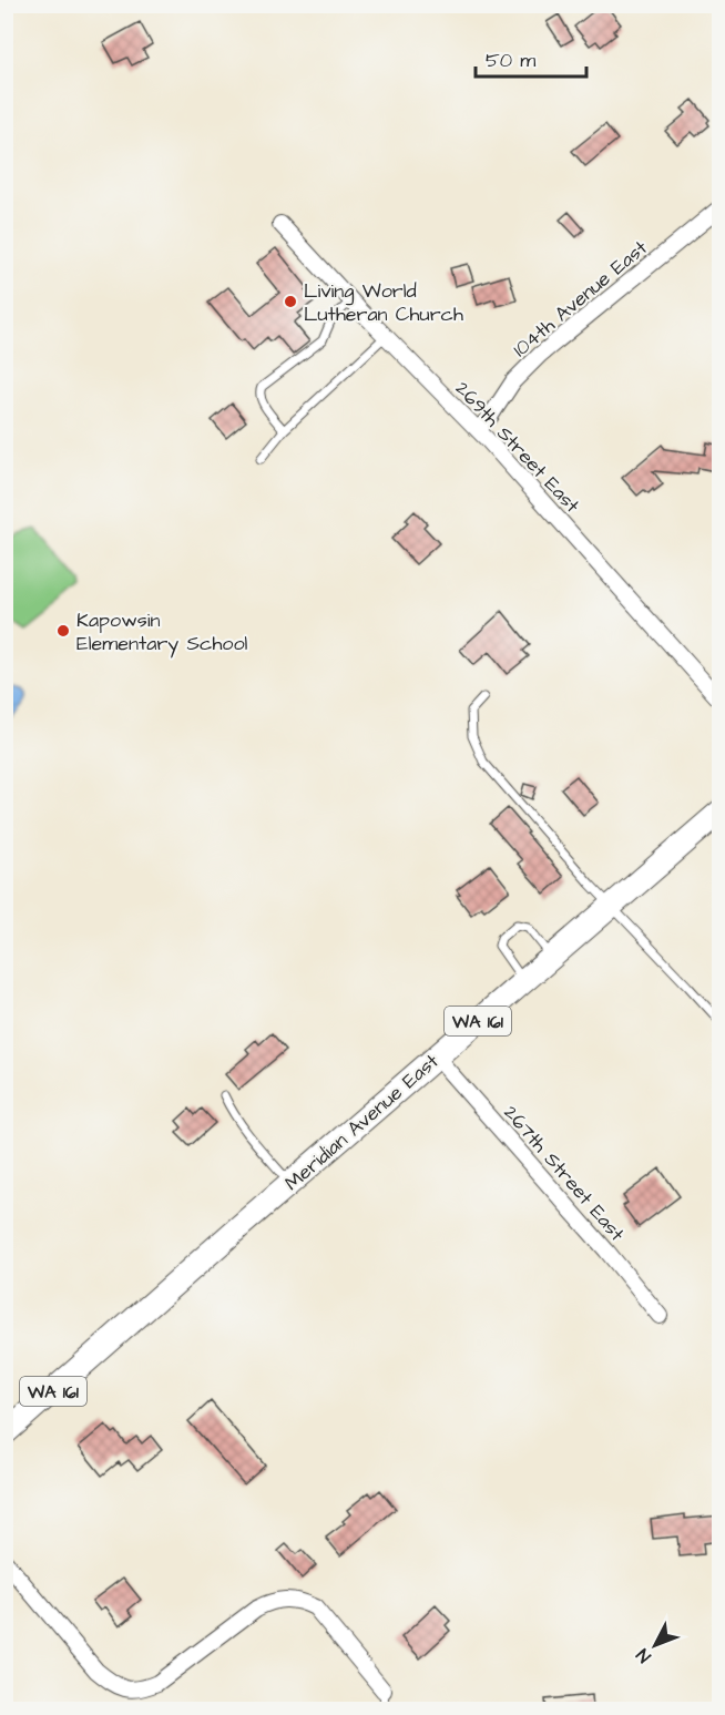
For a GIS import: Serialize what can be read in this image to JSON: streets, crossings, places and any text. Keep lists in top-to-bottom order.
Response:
{
  "streets": {
    "main road": ["WA 161", "Meridian Avenue East"],
    "street": ["104th Avenue East", "269th Street East", "267th Street East"]
  },
  "crossings": [
    ["104th Avenue East", "269th Street East"],
    ["Meridian Avenue East", "267th Street East"]
  ],
  "places": ["Living World Lutheran Church", "Kapowsin Elementary School"],
  "scale_bar": "50 m",
  "north": "bottom left"
}
